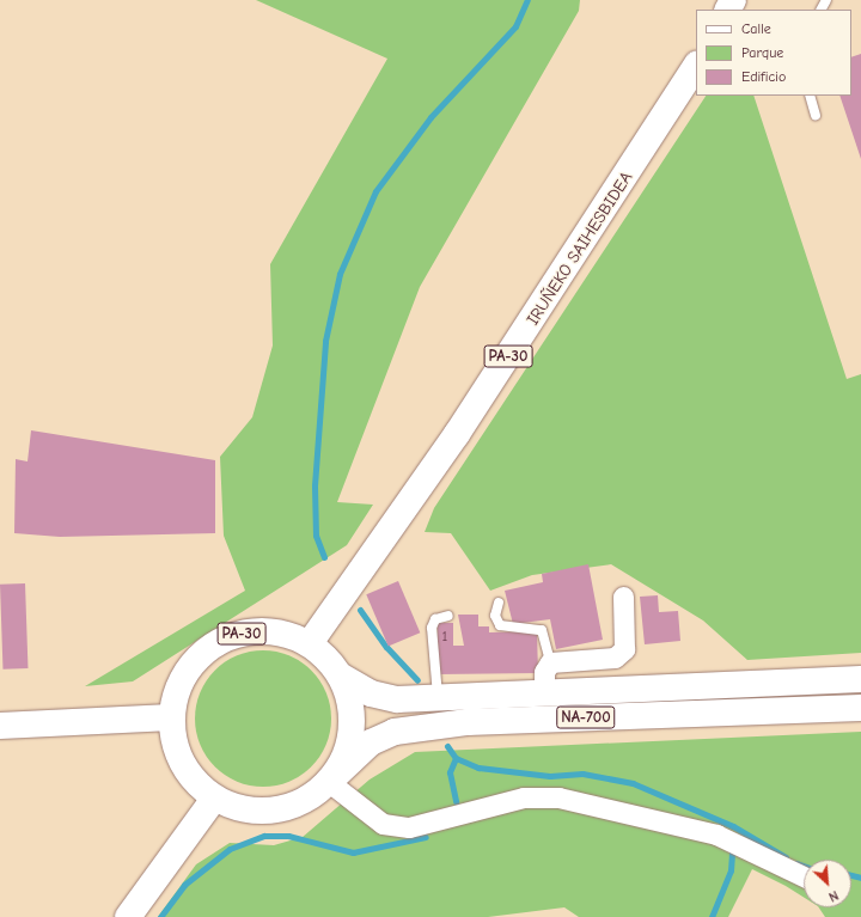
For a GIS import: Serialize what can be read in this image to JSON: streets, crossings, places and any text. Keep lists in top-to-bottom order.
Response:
{
  "streets": {
    "main road": ["IRUÑEKO SAIHESBIDEA", "PA-30", "NA-700"]
  },
  "crossings": [
    ["IRUÑEKO SAIHESBIDEA", "PA-30"],
    ["PA-30", "NA-700"]
  ],
  "house_numbers": ["1"],
  "legend": ["Calle", "Parque", "Edificio"],
  "north": "bottom right"
}
